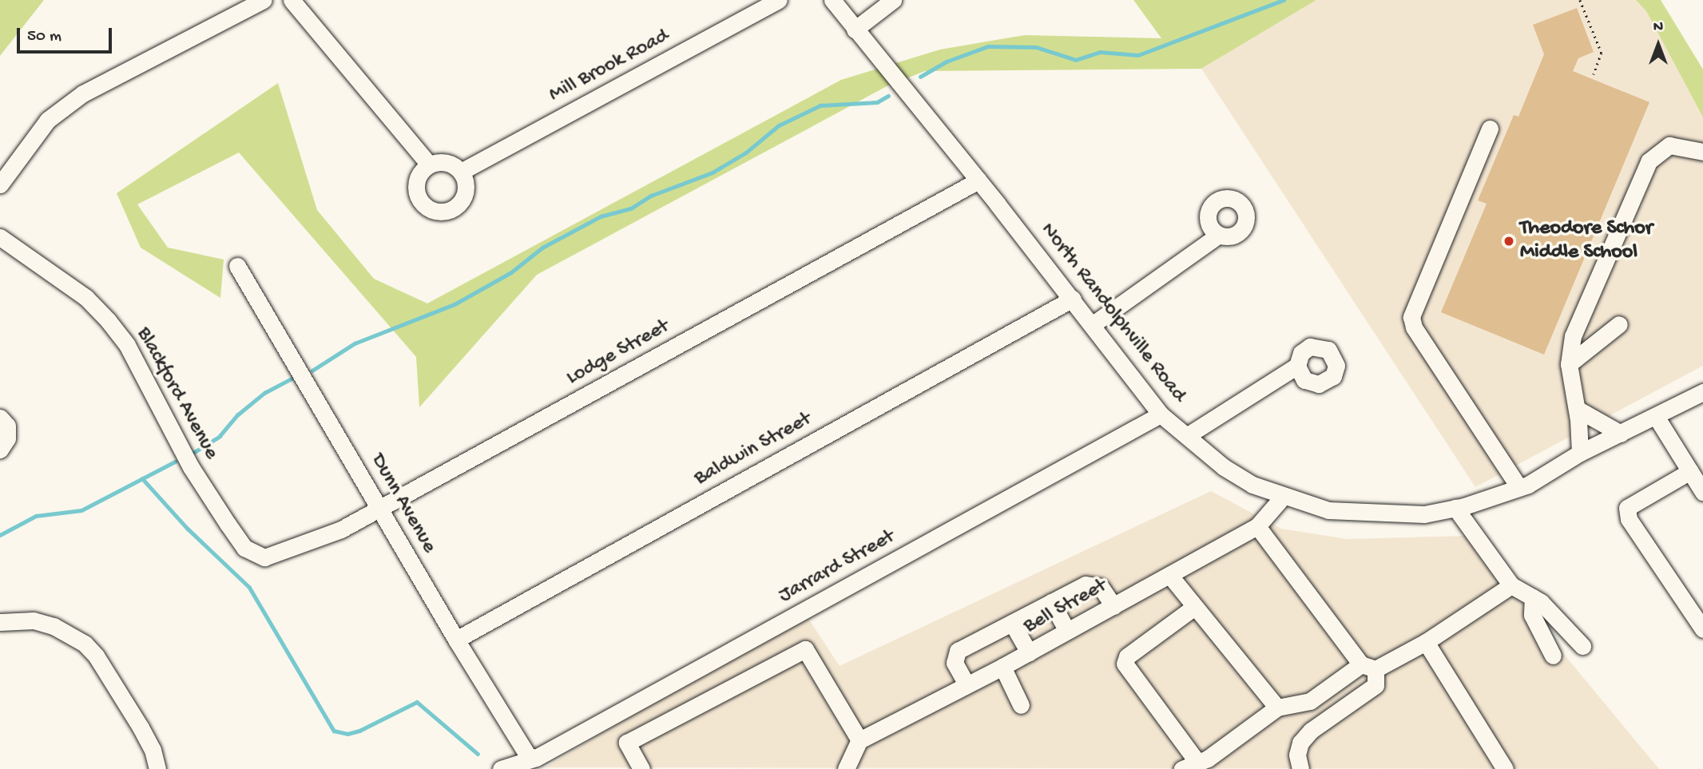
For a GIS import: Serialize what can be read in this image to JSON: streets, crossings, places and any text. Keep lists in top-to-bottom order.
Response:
{
  "streets": {
    "street": [
      "Mill Brook Road",
      "North Randolphville Road",
      "Lodge Street",
      "Blackford Avenue",
      "Baldwin Street",
      "Dunn Avenue",
      "Jarrard Street",
      "Bell Street"
    ]
  },
  "crossings": [
    ["North Randolphville Road", "Lodge Street"],
    ["North Randolphville Road", "Baldwin Street"],
    ["North Randolphville Road", "Jarrard Street"],
    ["North Randolphville Road", "Bell Street"],
    ["Lodge Street", "Blackford Avenue"],
    ["Lodge Street", "Dunn Avenue"],
    ["Baldwin Street", "Dunn Avenue"],
    ["Dunn Avenue", "Jarrard Street"]
  ],
  "places": ["Theodore Schor Middle School"],
  "scale_bar": "50 m",
  "north": "top"
}
